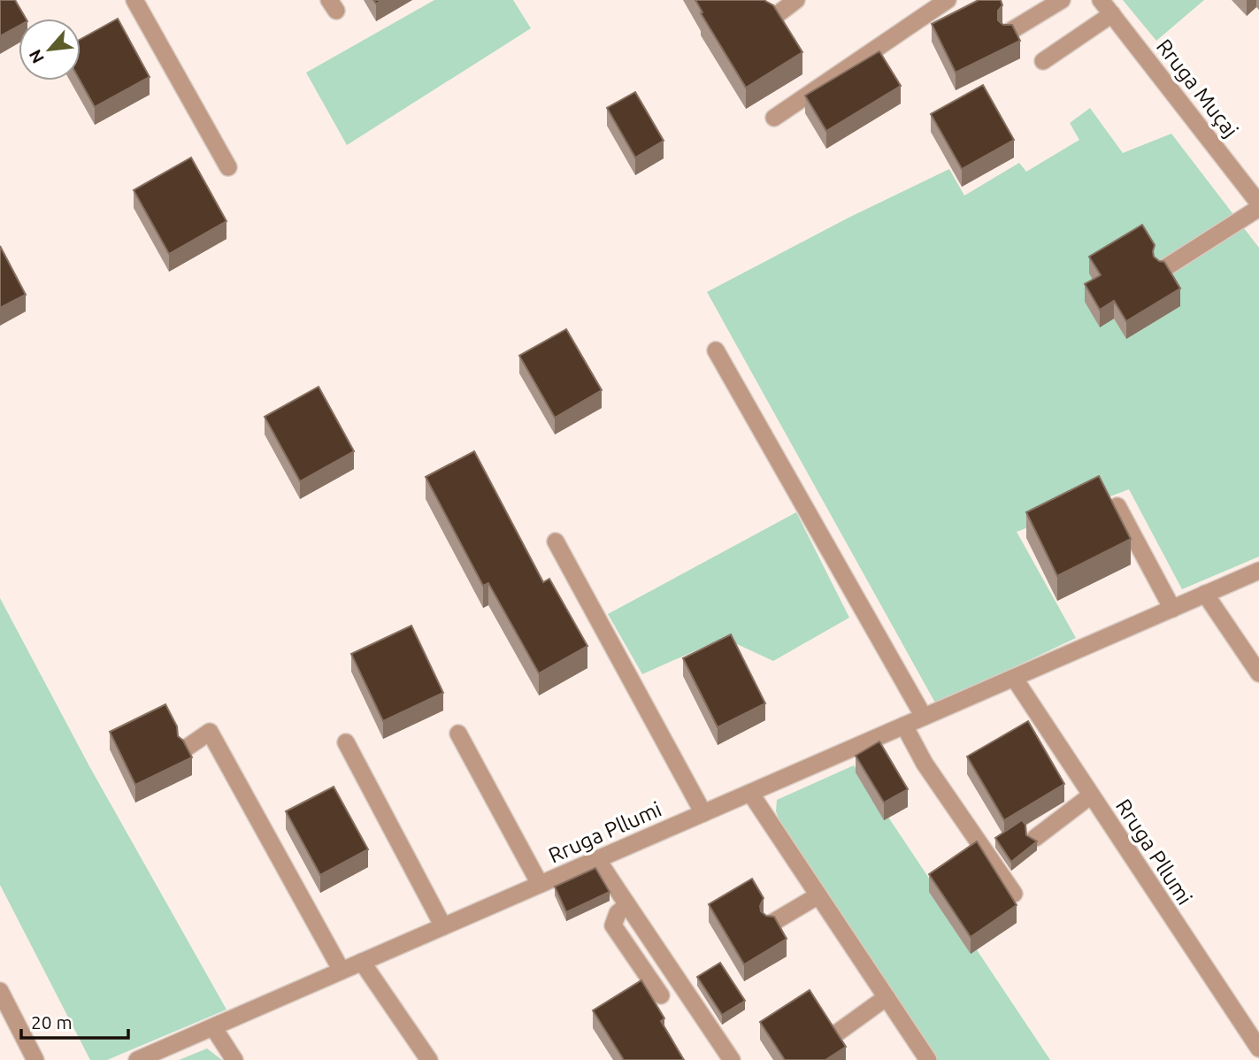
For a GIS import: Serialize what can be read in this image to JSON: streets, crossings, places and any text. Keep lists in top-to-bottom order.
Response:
{
  "streets": {
    "street": ["Rruga Muçaj", "Rruga Pllumi"]
  },
  "scale_bar": "20 m",
  "north": "bottom left"
}
